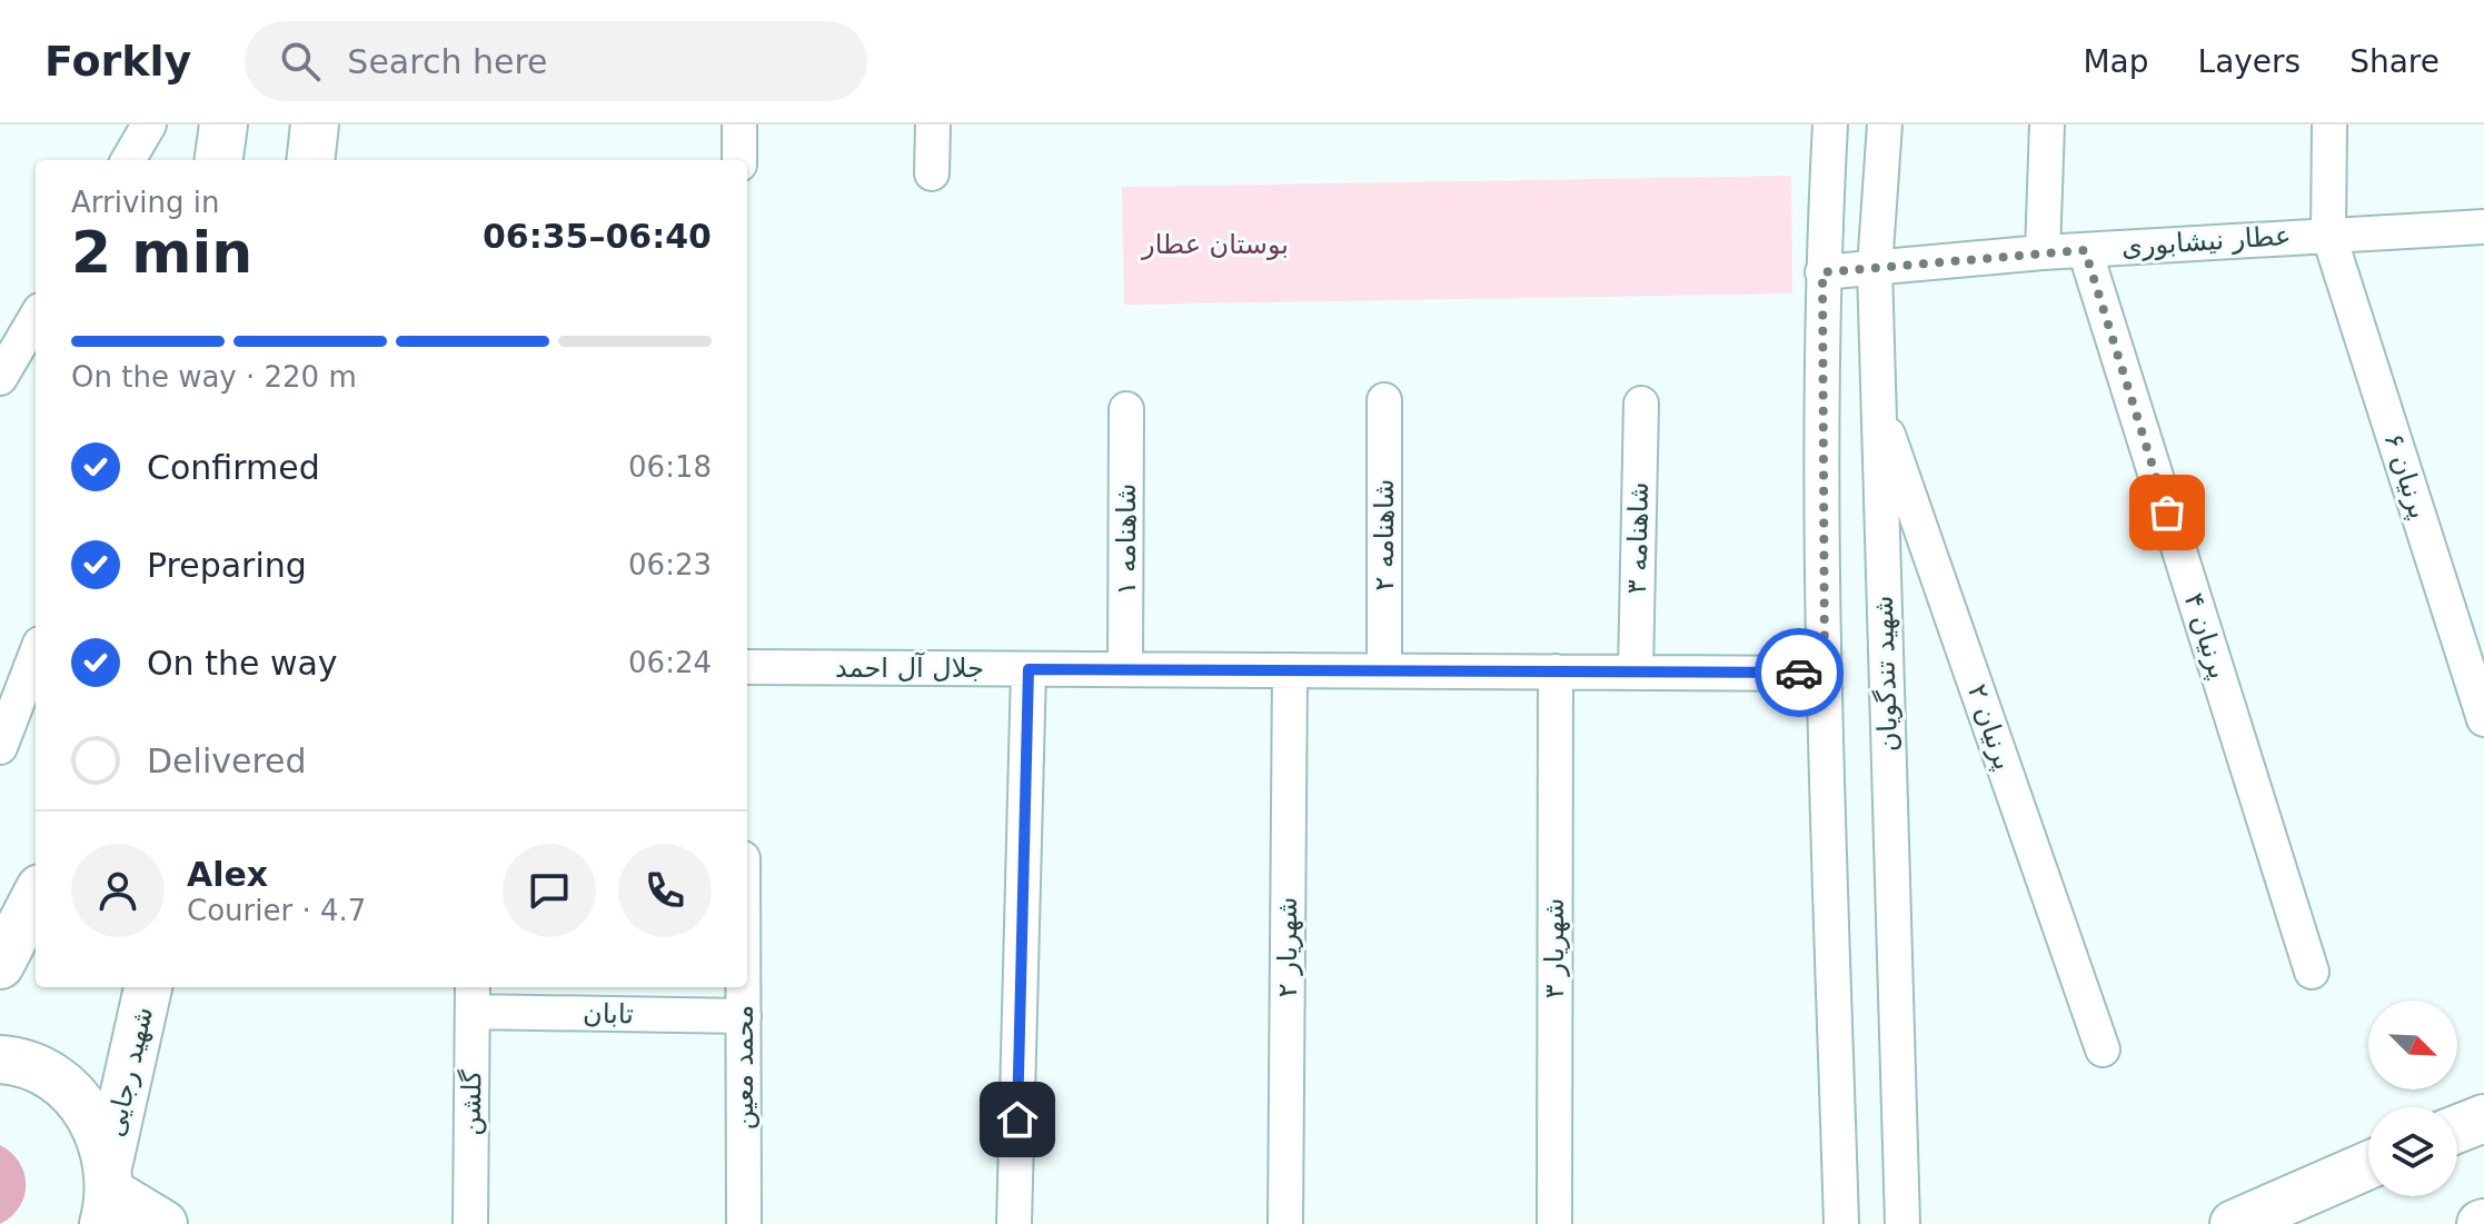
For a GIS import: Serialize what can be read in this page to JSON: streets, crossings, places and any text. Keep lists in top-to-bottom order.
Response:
{
  "streets": {
    "main road": ["شهید رجایی"],
    "street": [
      "عطار نیشابوری",
      "پرنیان ۶",
      "شاهنامه ۲",
      "شاهنامه ۳",
      "شاهنامه ۱",
      "پرنیان ۴",
      "جلال آل احمد",
      "شهید تندگویان",
      "پرنیان ۲",
      "شهریار ۲",
      "شهریار ۳",
      "تابان",
      "محمد معین",
      "گلشن"
    ]
  },
  "crossings": [
    ["عطار نیشابوری", "پرنیان ۶"],
    ["عطار نیشابوری", "پرنیان ۴"],
    ["عطار نیشابوری", "شهید تندگویان"],
    ["شاهنامه ۲", "جلال آل احمد"],
    ["شاهنامه ۳", "جلال آل احمد"],
    ["شاهنامه ۱", "جلال آل احمد"],
    ["جلال آل احمد", "شهریار ۲"],
    ["جلال آل احمد", "شهریار ۳"],
    ["شهید تندگویان", "پرنیان ۲"],
    ["تابان", "محمد معین"],
    ["تابان", "گلشن"]
  ],
  "parks": ["بوستان عطار"],
  "north": "bottom right",
  "page": {
    "header": "Forkly",
    "search": "Search here",
    "nav": ["Map", "Layers", "Share"],
    "heading": ["2 min", "Arriving in", "06:35–06:40"],
    "panel": ["Alex", "Courier · 4.7"],
    "bar": "On the way · 220 m",
    "list": [
      ["Confirmed", "06:18"],
      ["Preparing", "06:23"],
      ["On the way", "06:24"],
      "Delivered"
    ]
  }
}
